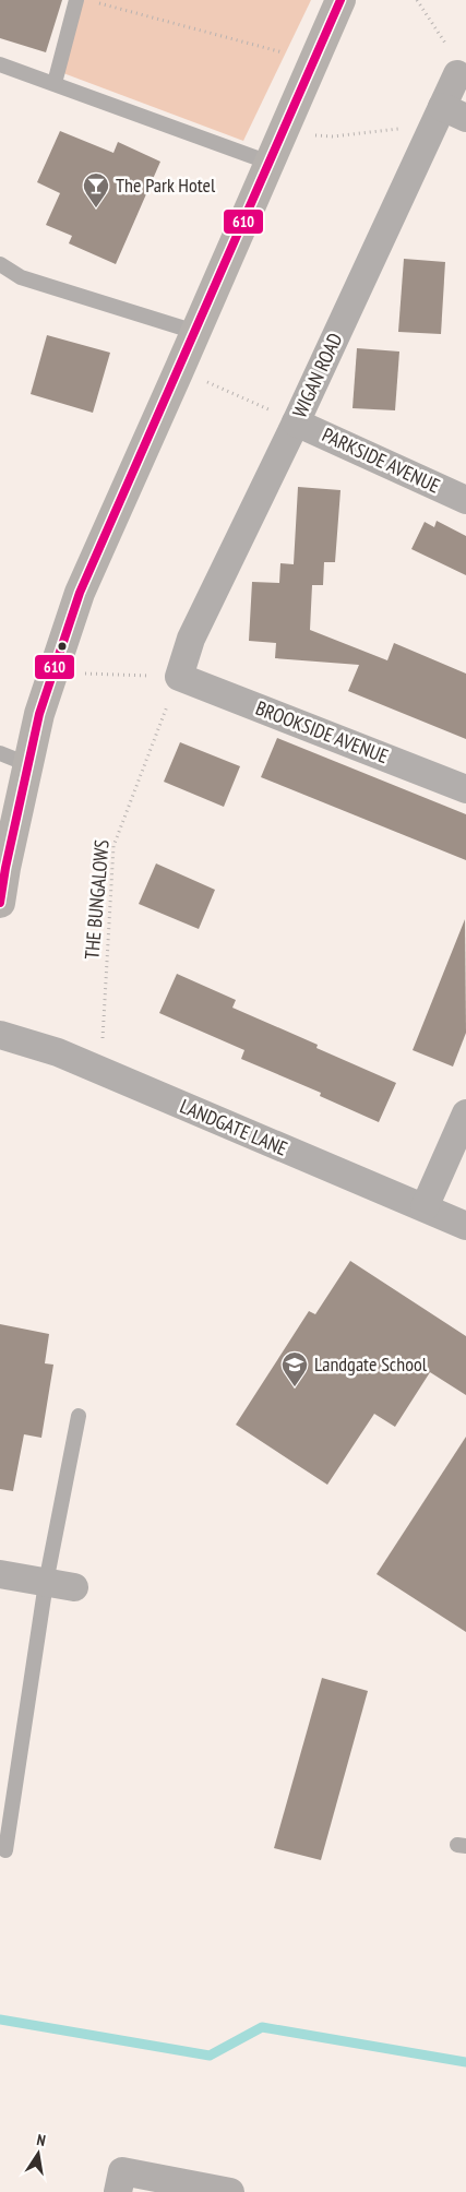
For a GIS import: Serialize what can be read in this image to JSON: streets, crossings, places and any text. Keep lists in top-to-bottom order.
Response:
{
  "streets": {
    "street": [
      "WIGAN ROAD",
      "PARKSIDE AVENUE",
      "BROOKSIDE AVENUE",
      "LANDGATE LANE"
    ],
    "path": ["THE BUNGALOWS"]
  },
  "crossings": [
    ["WIGAN ROAD", "PARKSIDE AVENUE"],
    ["WIGAN ROAD", "BROOKSIDE AVENUE"],
    ["WIGAN ROAD", "THE BUNGALOWS"],
    ["BROOKSIDE AVENUE", "THE BUNGALOWS"],
    ["THE BUNGALOWS", "LANDGATE LANE"]
  ],
  "places": {
    "bar": ["The Park Hotel"],
    "school or university": ["Landgate School"]
  },
  "lines": ["transit line 610"],
  "north": "top"
}
